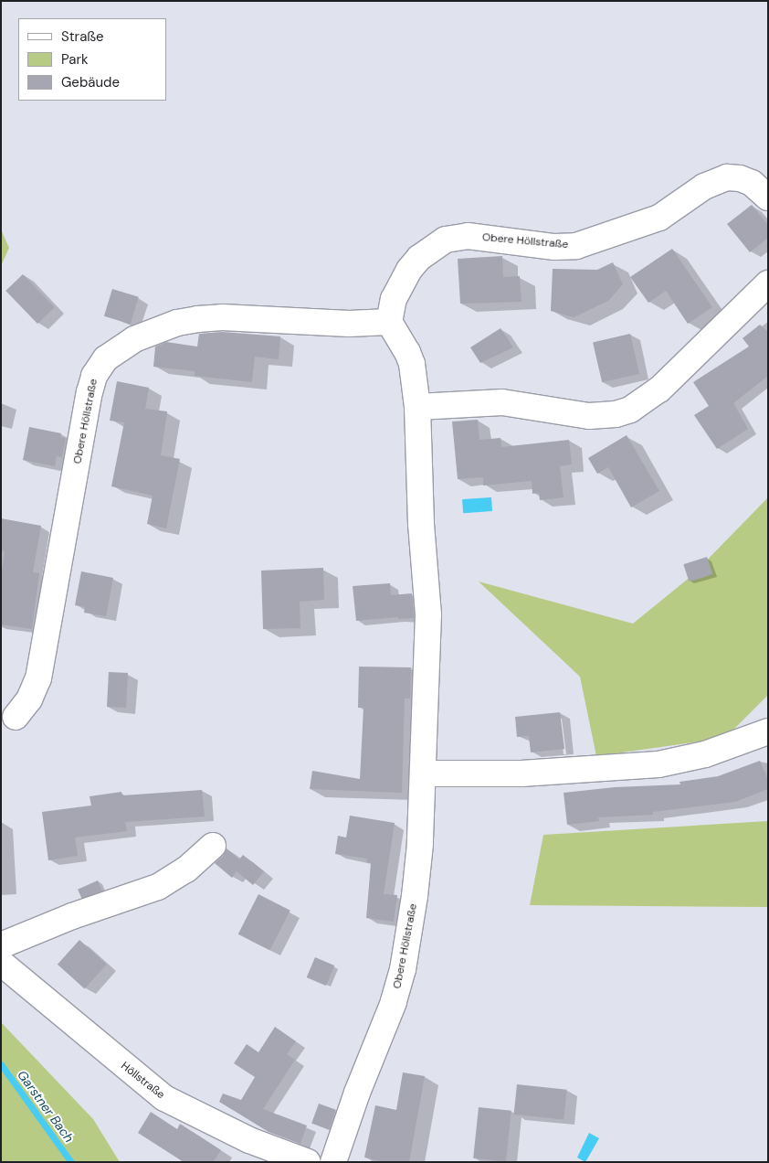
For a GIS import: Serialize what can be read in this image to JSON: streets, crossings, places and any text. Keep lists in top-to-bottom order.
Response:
{
  "streets": {
    "street": ["Obere Höllstraße", "Höllstraße"]
  },
  "water": ["Garstner Bach"],
  "legend": ["Straße", "Park", "Gebäude"]
}
